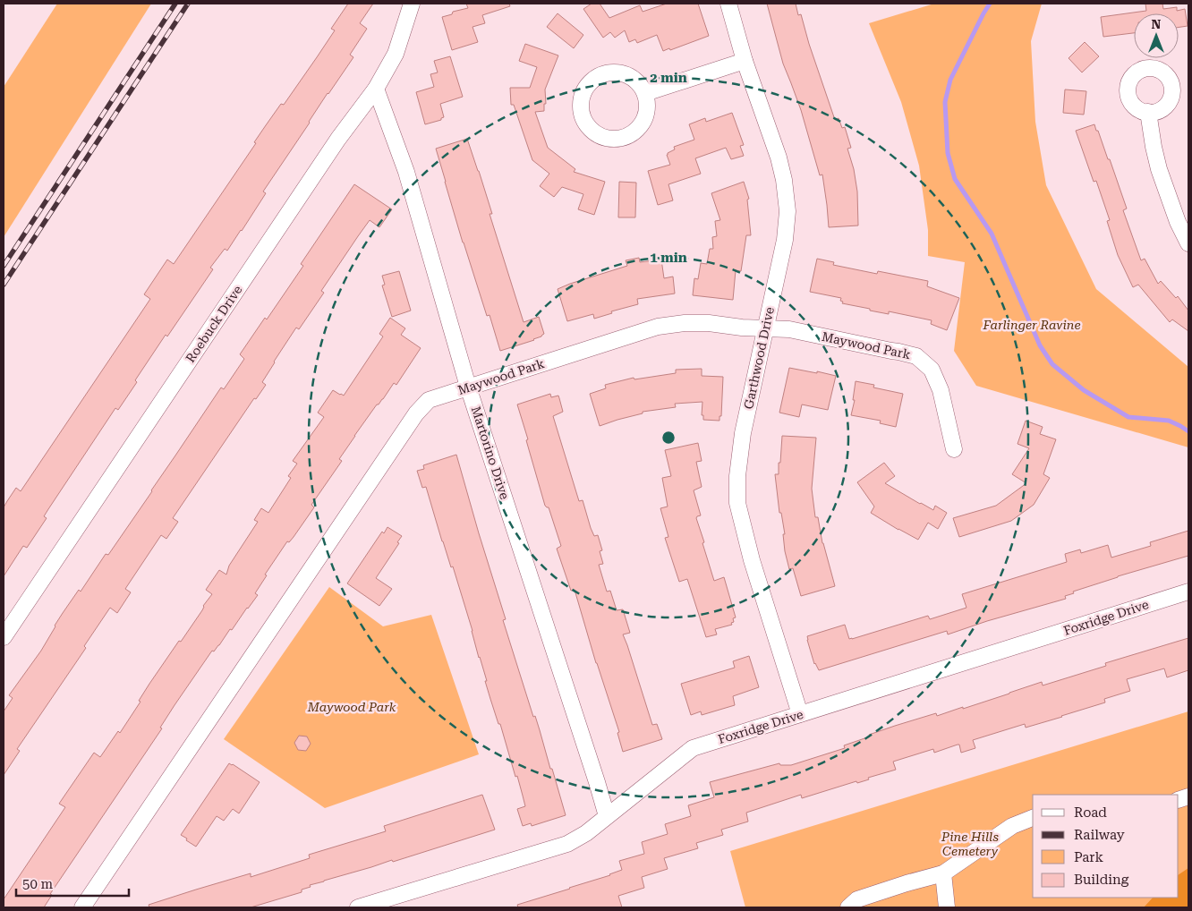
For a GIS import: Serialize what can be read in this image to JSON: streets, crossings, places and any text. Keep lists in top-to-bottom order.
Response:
{
  "streets": {
    "street": [
      "Roebuck Drive",
      "Maywood Park",
      "Garthwood Drive",
      "Martorino Drive",
      "Foxridge Drive"
    ]
  },
  "crossings": [
    ["Roebuck Drive", "Martorino Drive"],
    ["Maywood Park", "Garthwood Drive"],
    ["Maywood Park", "Martorino Drive"],
    ["Garthwood Drive", "Foxridge Drive"],
    ["Martorino Drive", "Foxridge Drive"]
  ],
  "parks": ["Farlinger Ravine", "Maywood Park", "Pine Hills Cemetery"],
  "legend": [
    "Road",
    "Railway",
    "Park",
    "Building"
  ],
  "scale_bar": "50 m",
  "north": "top",
  "rings": ["2 min", "1 min"]
}
